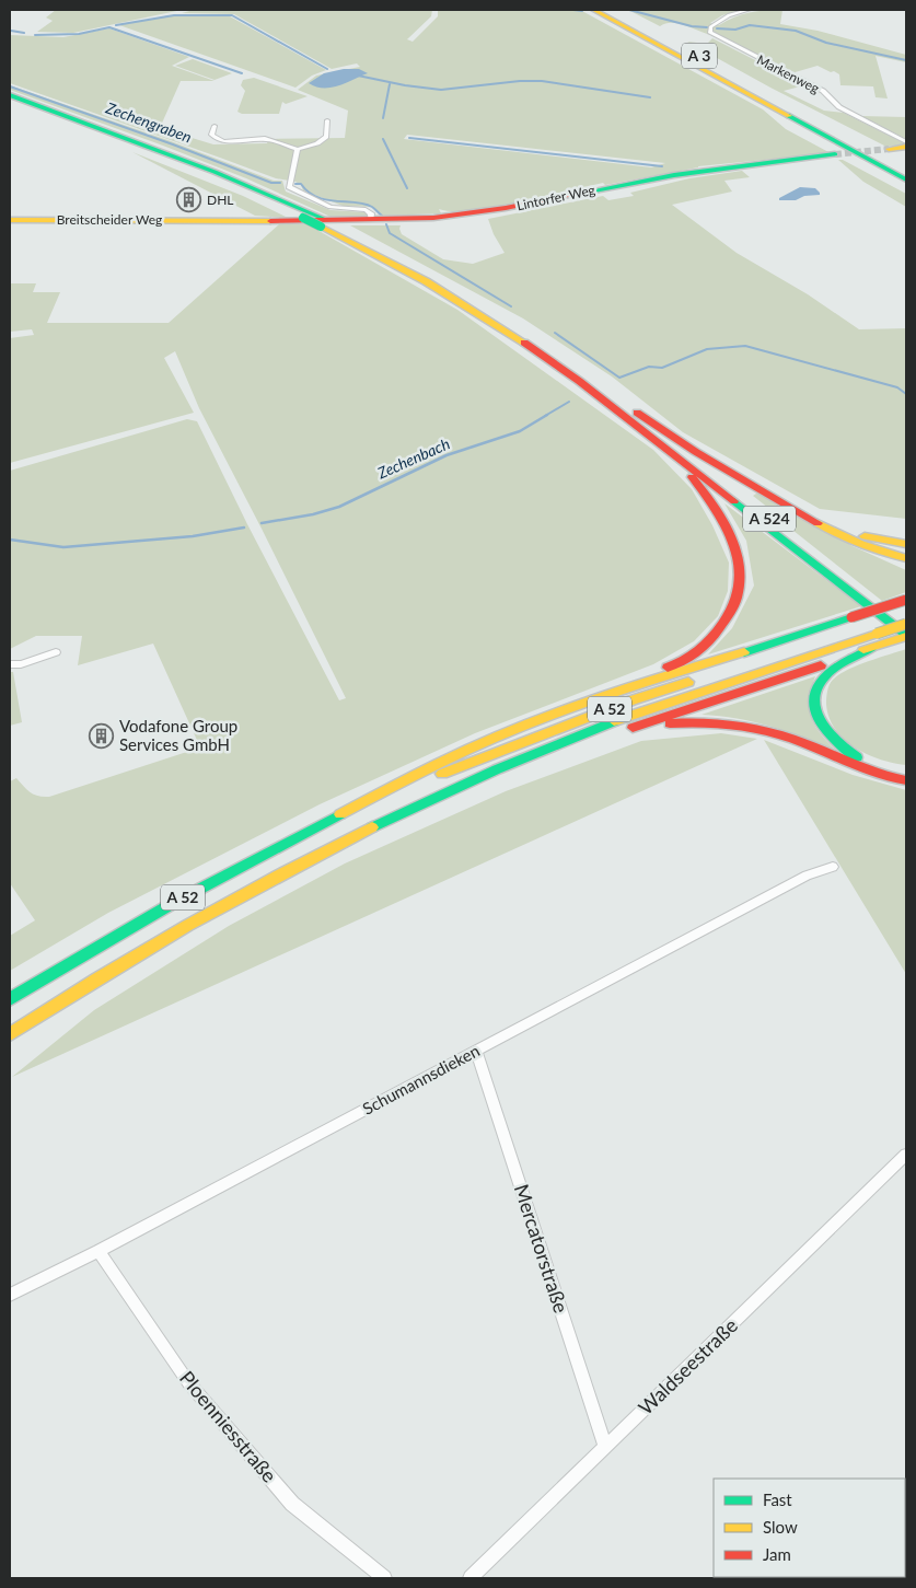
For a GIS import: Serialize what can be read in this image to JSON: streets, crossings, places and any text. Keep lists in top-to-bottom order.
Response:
{
  "streets": {
    "main road": [
      "A 3",
      "Lintorfer Weg",
      "Breitscheider Weg",
      "A 524",
      "A 52"
    ],
    "street": [
      "Markenweg",
      "Schumannsdieken",
      "Mercatorstraße",
      "Waldseestraße",
      "Ploenniesstraße"
    ]
  },
  "crossings": [
    ["Lintorfer Weg", "Breitscheider Weg"],
    ["A 524", "A 52"],
    ["Schumannsdieken", "Mercatorstraße"],
    ["Schumannsdieken", "Ploenniesstraße"],
    ["Mercatorstraße", "Waldseestraße"]
  ],
  "water": ["Zechengraben", "Zechenbach"],
  "places": {
    "building": ["DHL", "Vodafone Group Services GmbH"]
  },
  "legend": ["Fast", "Slow", "Jam"]
}
